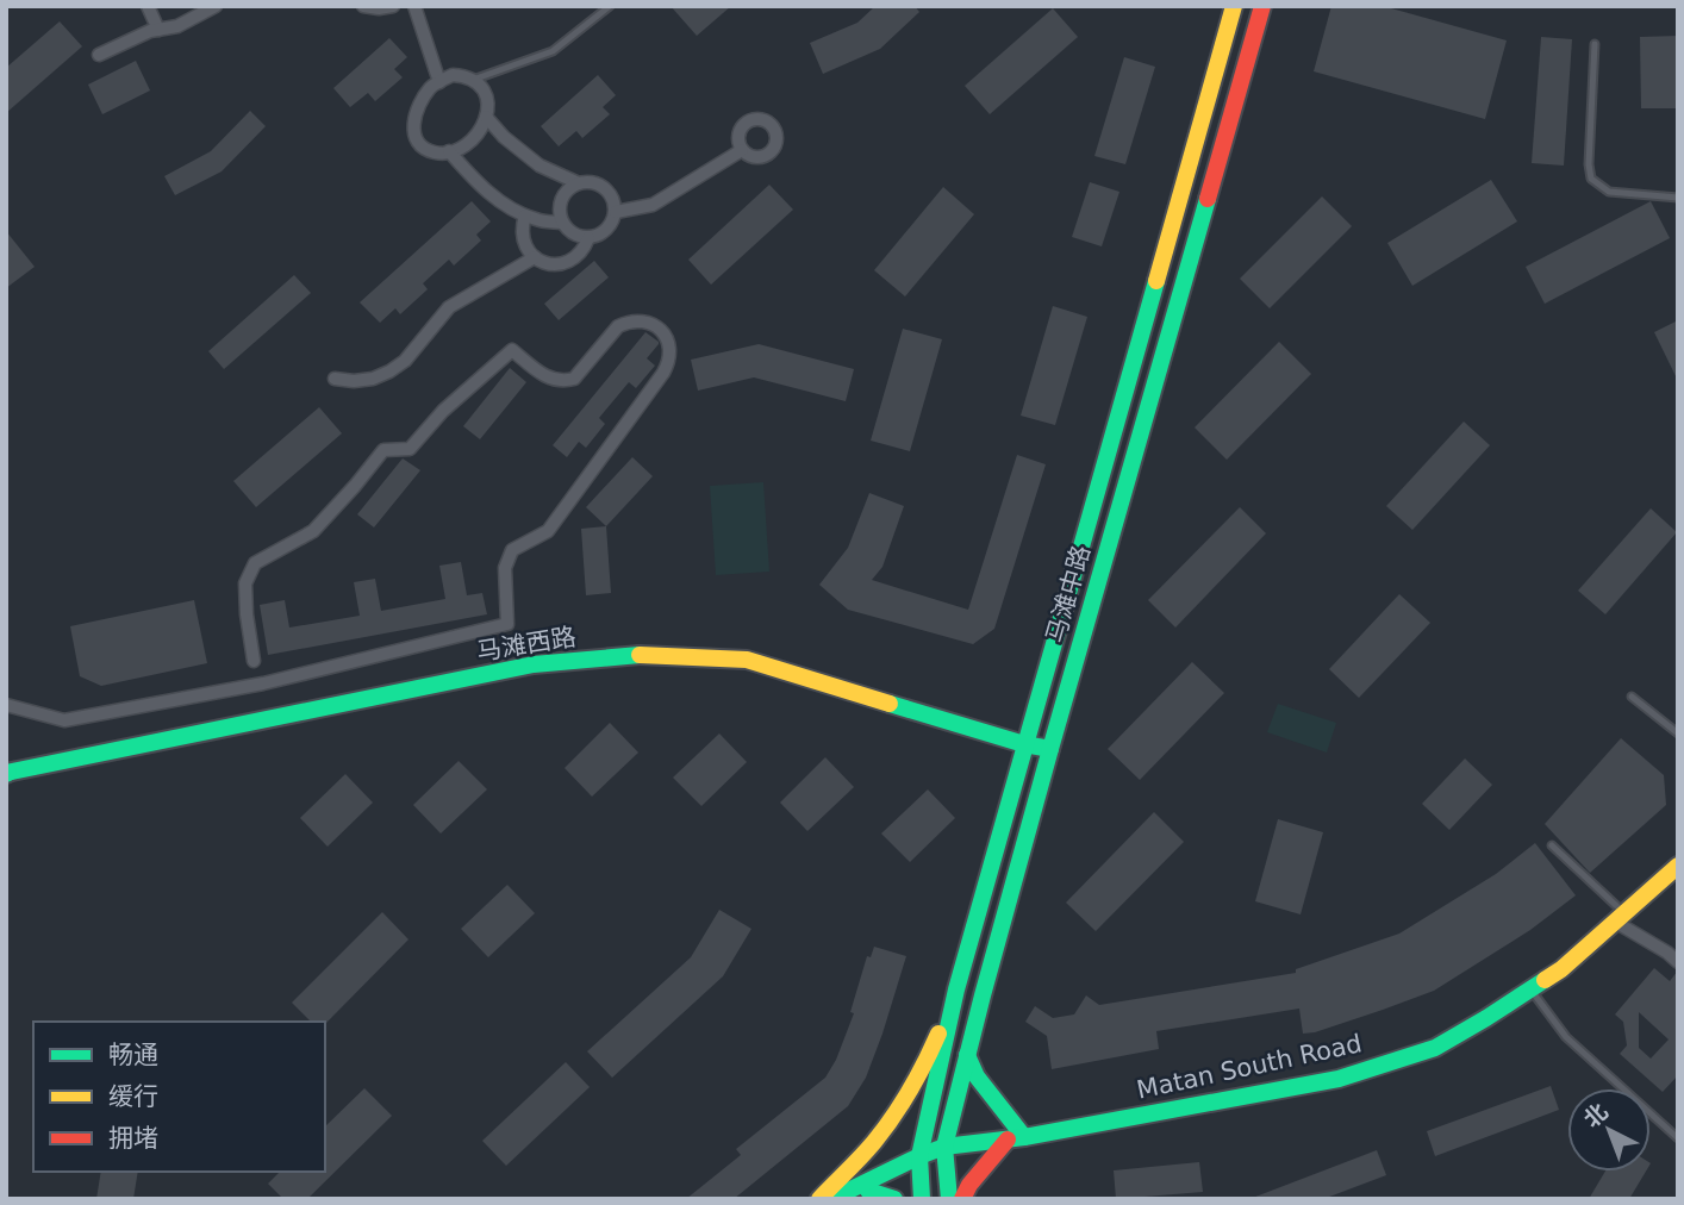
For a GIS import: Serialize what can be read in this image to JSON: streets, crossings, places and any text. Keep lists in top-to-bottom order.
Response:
{
  "streets": {
    "main road": ["马滩中路", "马滩西路", "Matan South Road"]
  },
  "crossings": [
    ["马滩中路", "马滩西路"],
    ["马滩中路", "Matan South Road"]
  ],
  "legend": ["畅通", "缓行", "拥堵"],
  "north": "top left"
}
